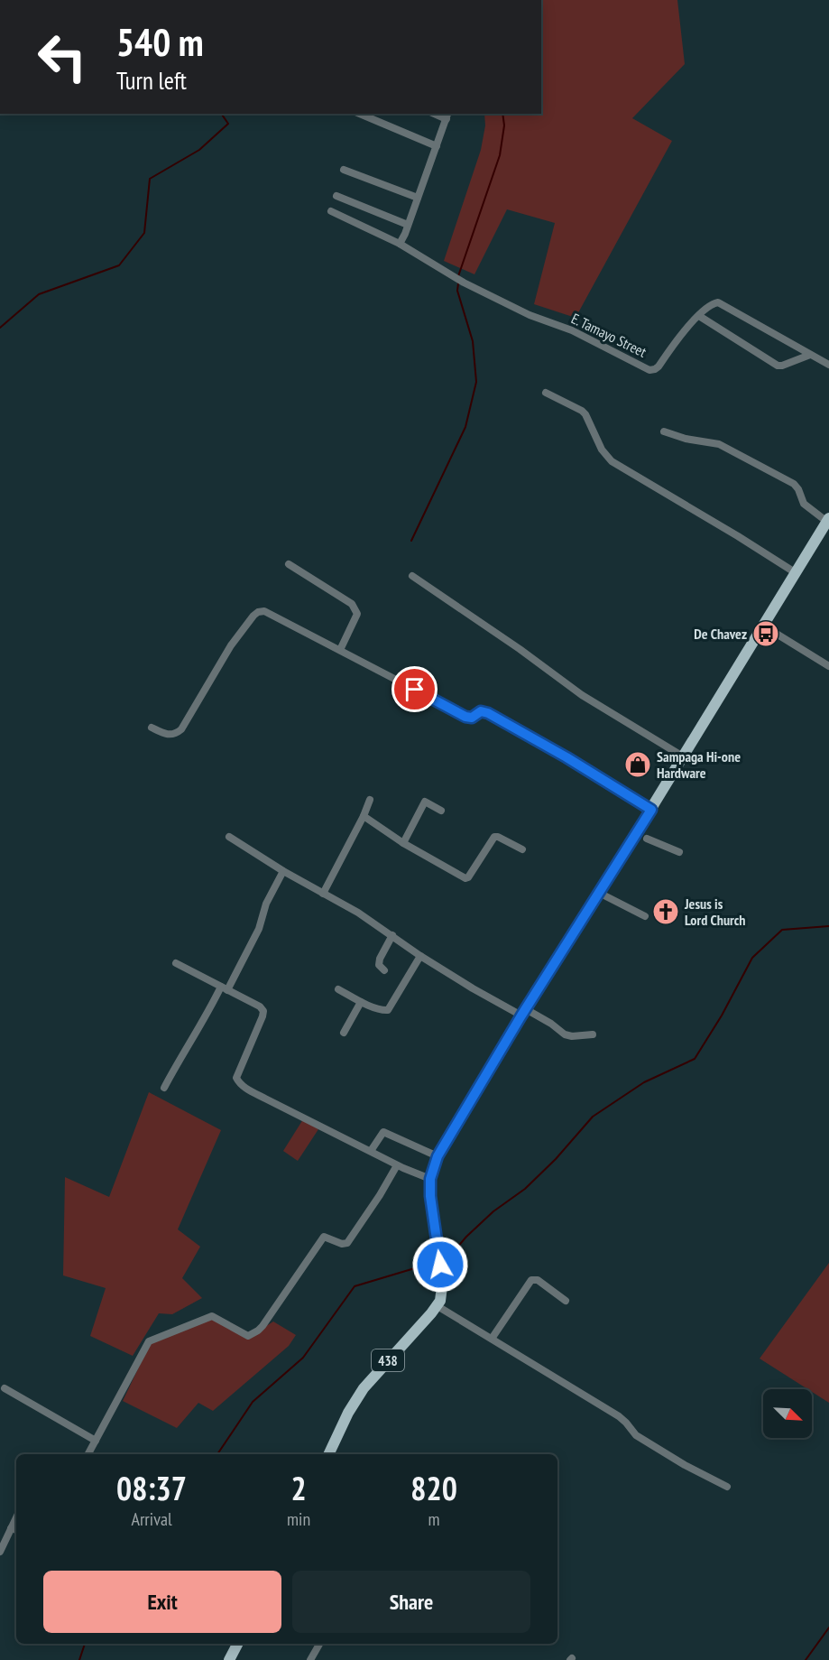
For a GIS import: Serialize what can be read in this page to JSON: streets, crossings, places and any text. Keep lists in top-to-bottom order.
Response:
{
  "streets": {
    "main road": ["438"],
    "street": ["E. Tamayo Street"]
  },
  "places": {
    "bus stop": ["De Chavez"],
    "shop": ["Sampaga Hi-one Hardware"],
    "church": ["Jesus is Lord Church"]
  },
  "north": "bottom right",
  "page": {
    "turn": ["540 m", "Turn left"],
    "eta": [
      "08:37",
      "Arrival",
      "2",
      "min",
      "820",
      "m"
    ],
    "buttons": ["Exit", "Share"]
  }
}
